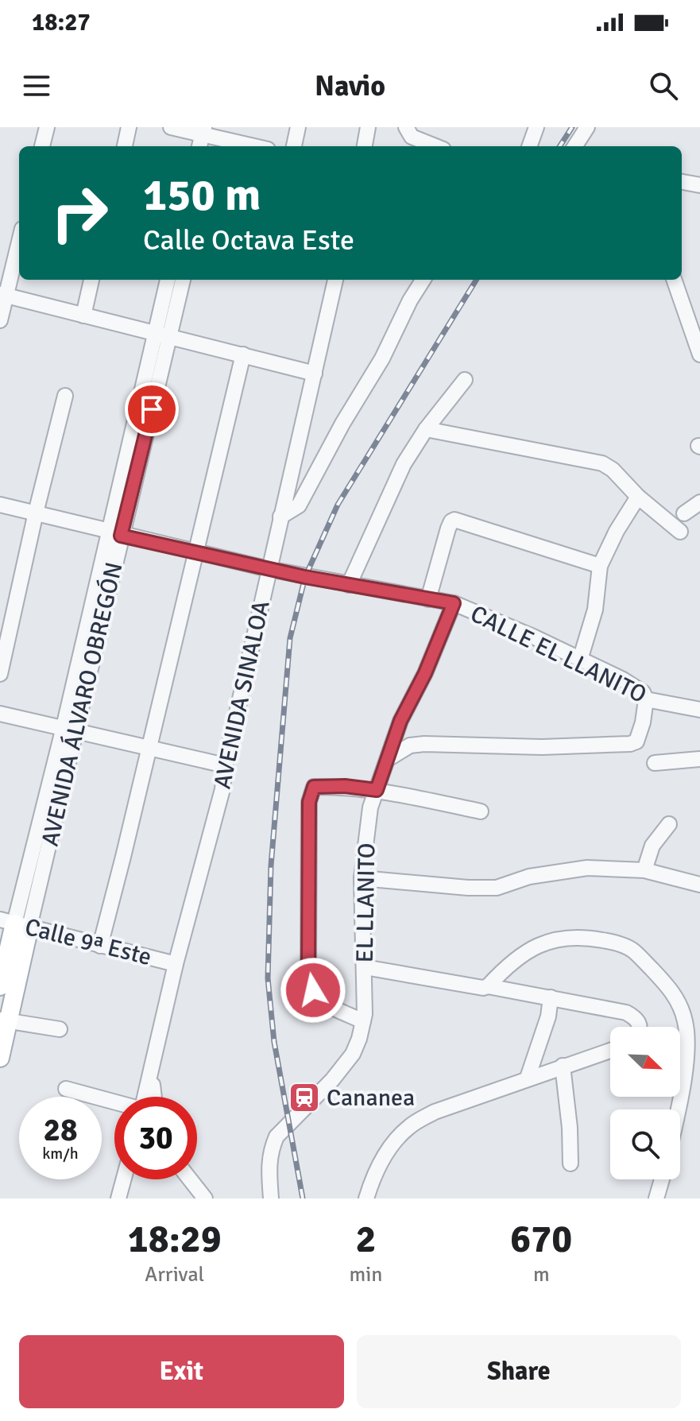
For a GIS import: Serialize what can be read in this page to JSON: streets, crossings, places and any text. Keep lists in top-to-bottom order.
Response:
{
  "streets": {
    "main road": ["AVENIDA ÁLVARO OBREGÓN"],
    "street": [
      "CALLE EL LLANITO",
      "AVENIDA SINALOA",
      "EL LLANITO",
      "Calle 9ª Este"
    ]
  },
  "crossings": [
    ["CALLE EL LLANITO", "AVENIDA SINALOA"],
    ["CALLE EL LLANITO", "AVENIDA ÁLVARO OBREGÓN"],
    ["CALLE EL LLANITO", "EL LLANITO"],
    ["AVENIDA SINALOA", "Calle 9ª Este"],
    ["AVENIDA ÁLVARO OBREGÓN", "Calle 9ª Este"]
  ],
  "places": {
    "station": ["Cananea"]
  },
  "north": "bottom right",
  "page": {
    "status": "18:27",
    "header": "Navio",
    "turn": ["150 m", "Calle Octava Este"],
    "speed": "28 km/h",
    "limit": "30",
    "eta": [
      "18:29",
      "Arrival",
      "2",
      "min",
      "670",
      "m"
    ],
    "buttons": ["Exit", "Share"]
  }
}
